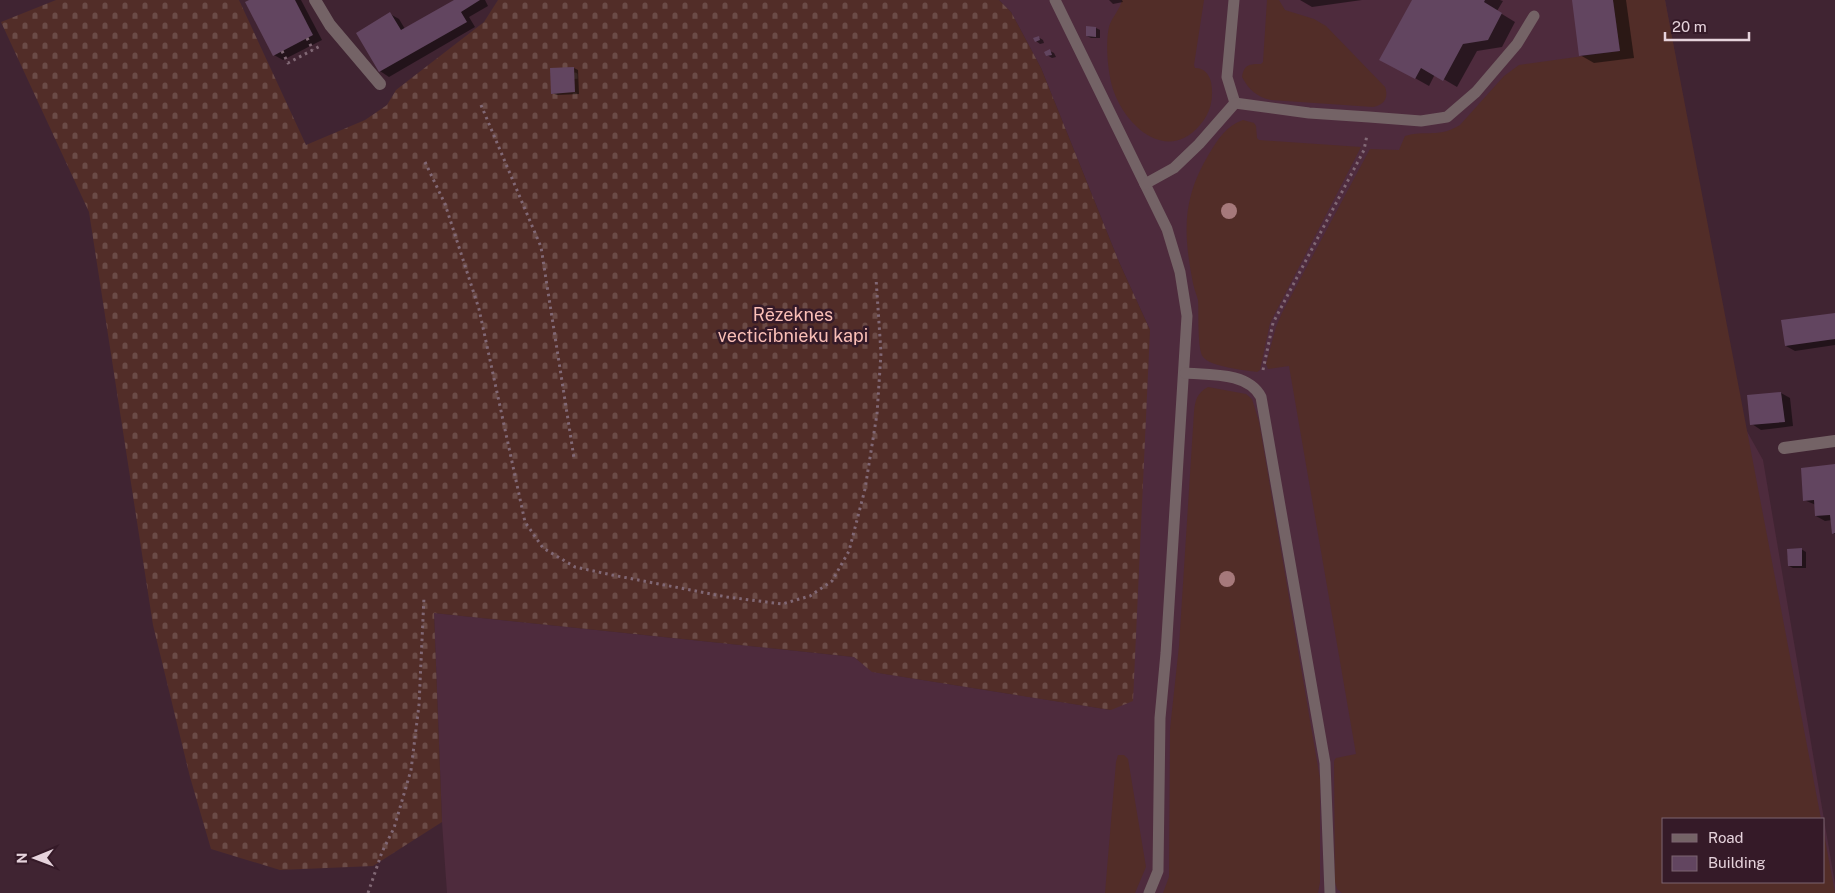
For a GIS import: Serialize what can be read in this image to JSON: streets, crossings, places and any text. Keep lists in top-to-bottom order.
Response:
{
  "parks": ["Rēzeknes vecticībnieku kapi"],
  "legend": ["Road", "Building"],
  "scale_bar": "20 m",
  "north": "left"
}
